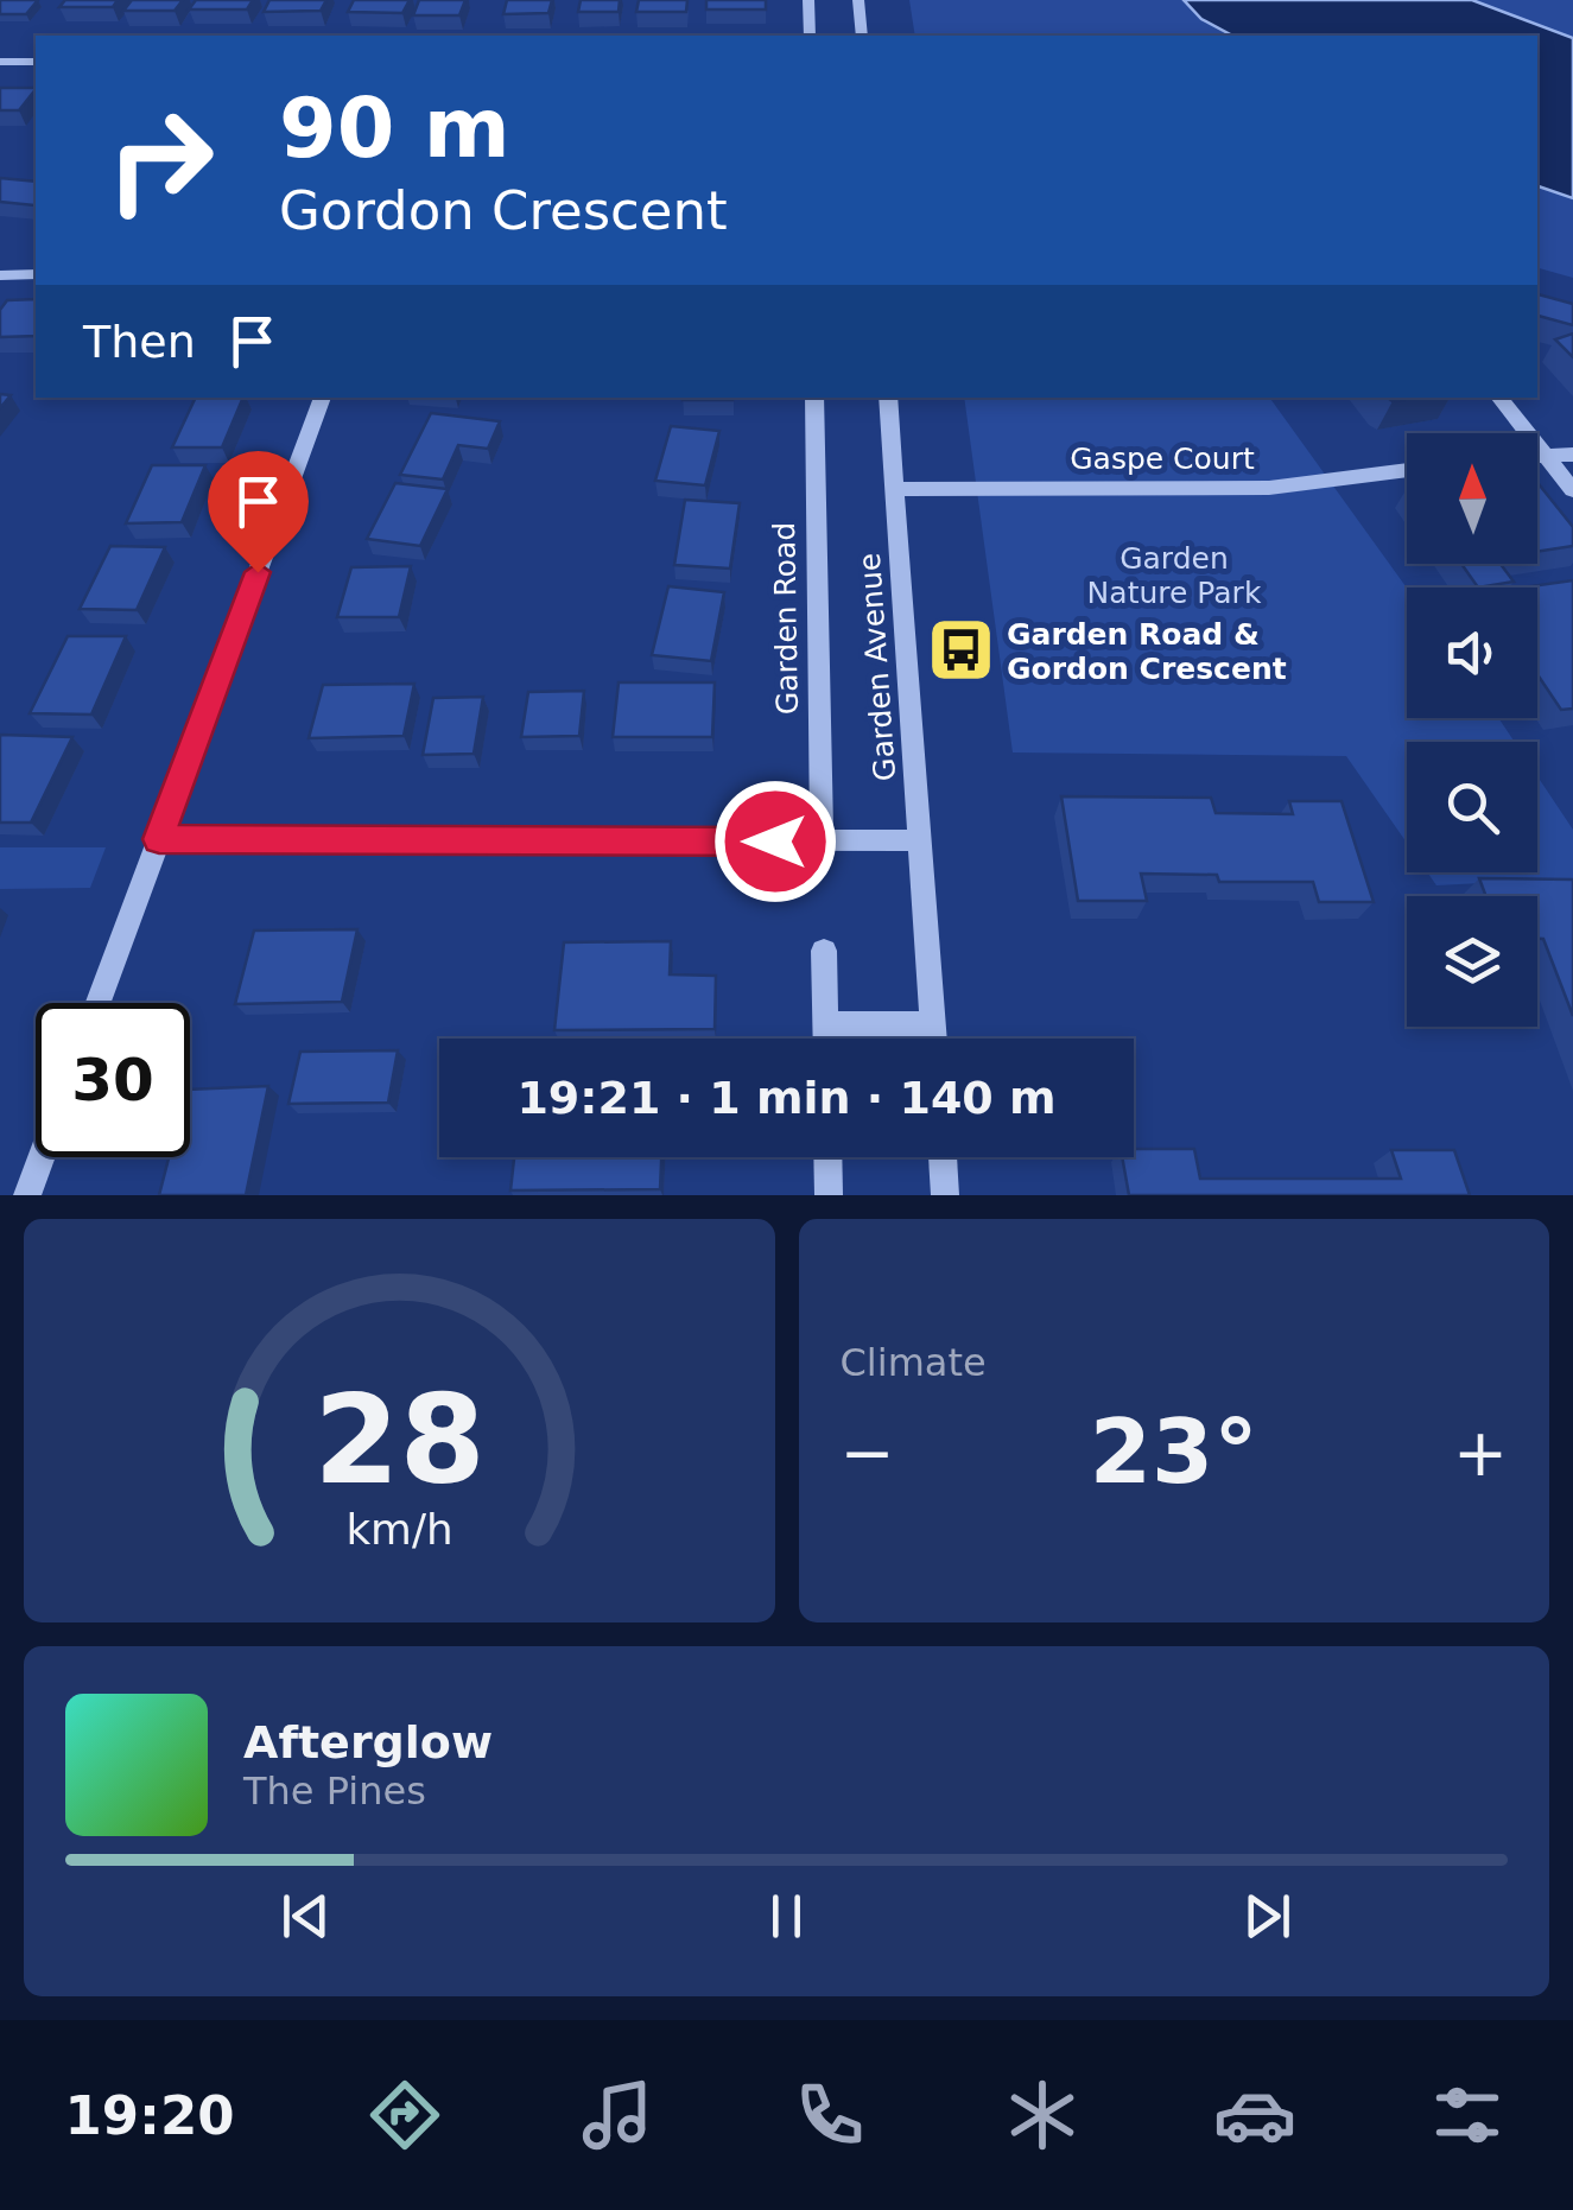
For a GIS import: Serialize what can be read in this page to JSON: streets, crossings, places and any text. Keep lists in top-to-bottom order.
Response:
{
  "streets": {
    "street": ["Gaspe Court", "Garden Road", "Garden Avenue"]
  },
  "crossings": [
    ["Gaspe Court", "Garden Avenue"]
  ],
  "parks": ["Garden Nature Park"],
  "places": {
    "bus stop": ["Garden Road & Gordon Crescent"]
  },
  "north": "top",
  "page": {
    "turn": ["90 m", "Gordon Crescent"],
    "then": "Then",
    "limit": "30",
    "trip": "19:21 · 1 min · 140 m",
    "tile": "Climate",
    "heat": ["−", "23°", "+"],
    "song": ["Afterglow", "The Pines"],
    "tabs": "19:20",
    "gauge": ["28", "km/h"]
  }
}
